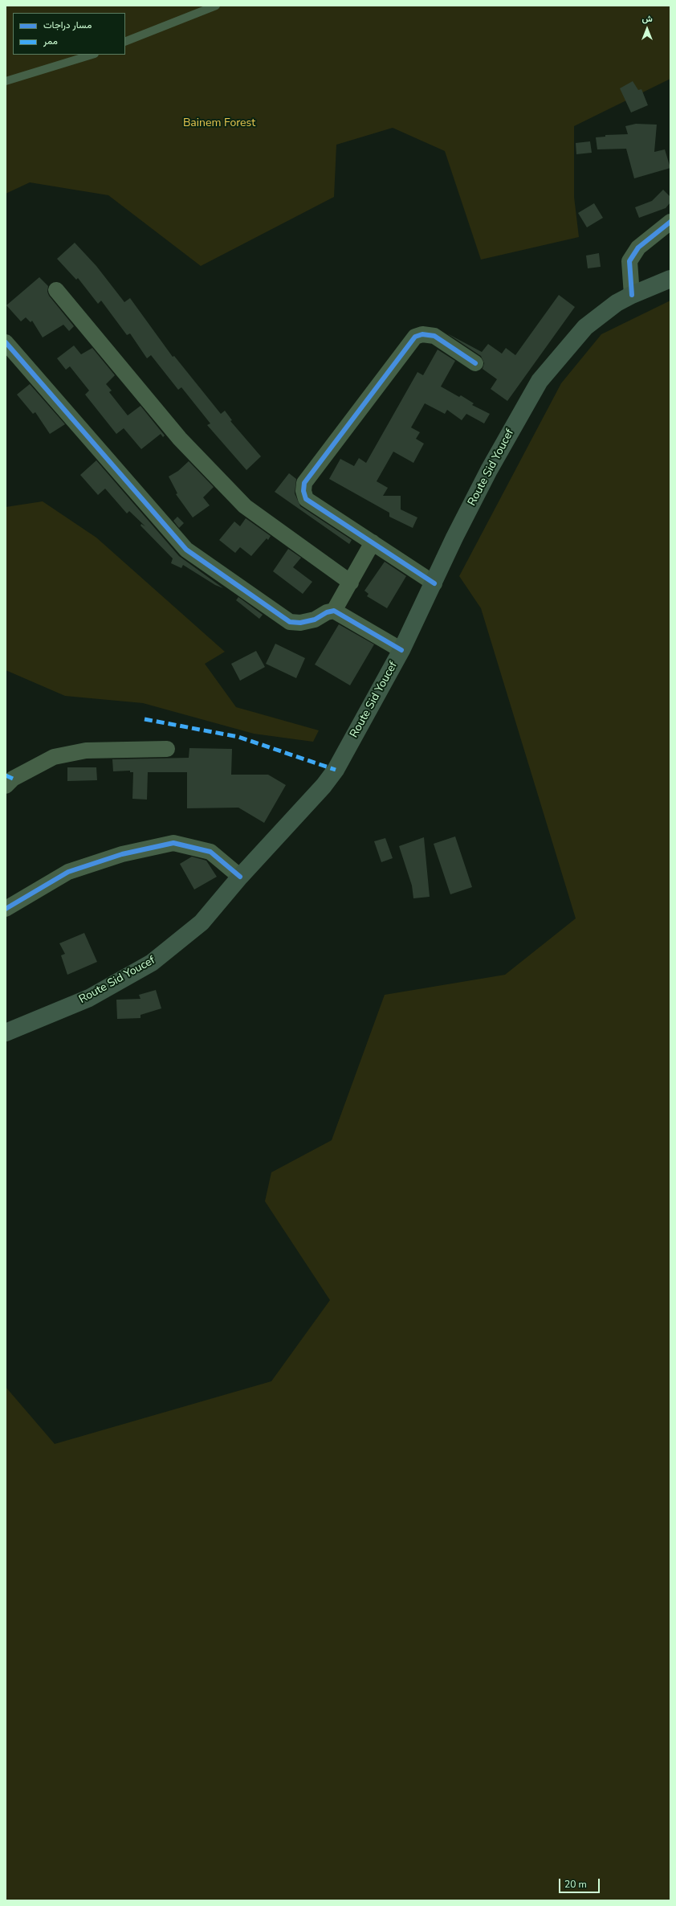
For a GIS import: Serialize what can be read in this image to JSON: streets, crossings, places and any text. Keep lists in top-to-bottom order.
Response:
{
  "streets": {
    "main road": ["Route Sid Youcef"]
  },
  "parks": ["Bainem Forest"],
  "legend": ["مسار دراجات", "ممر"],
  "scale_bar": "20 m",
  "north": "top"
}
